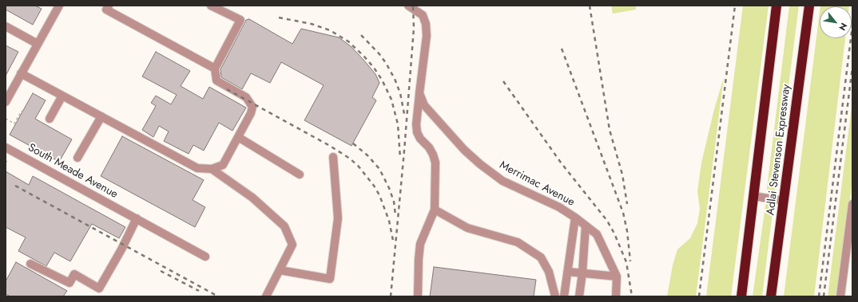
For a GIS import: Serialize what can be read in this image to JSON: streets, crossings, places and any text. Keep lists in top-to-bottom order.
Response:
{
  "streets": {
    "highway": ["Adlai Stevenson Expressway"],
    "street": ["South Meade Avenue", "Merrimac Avenue"]
  },
  "north": "bottom right"
}
